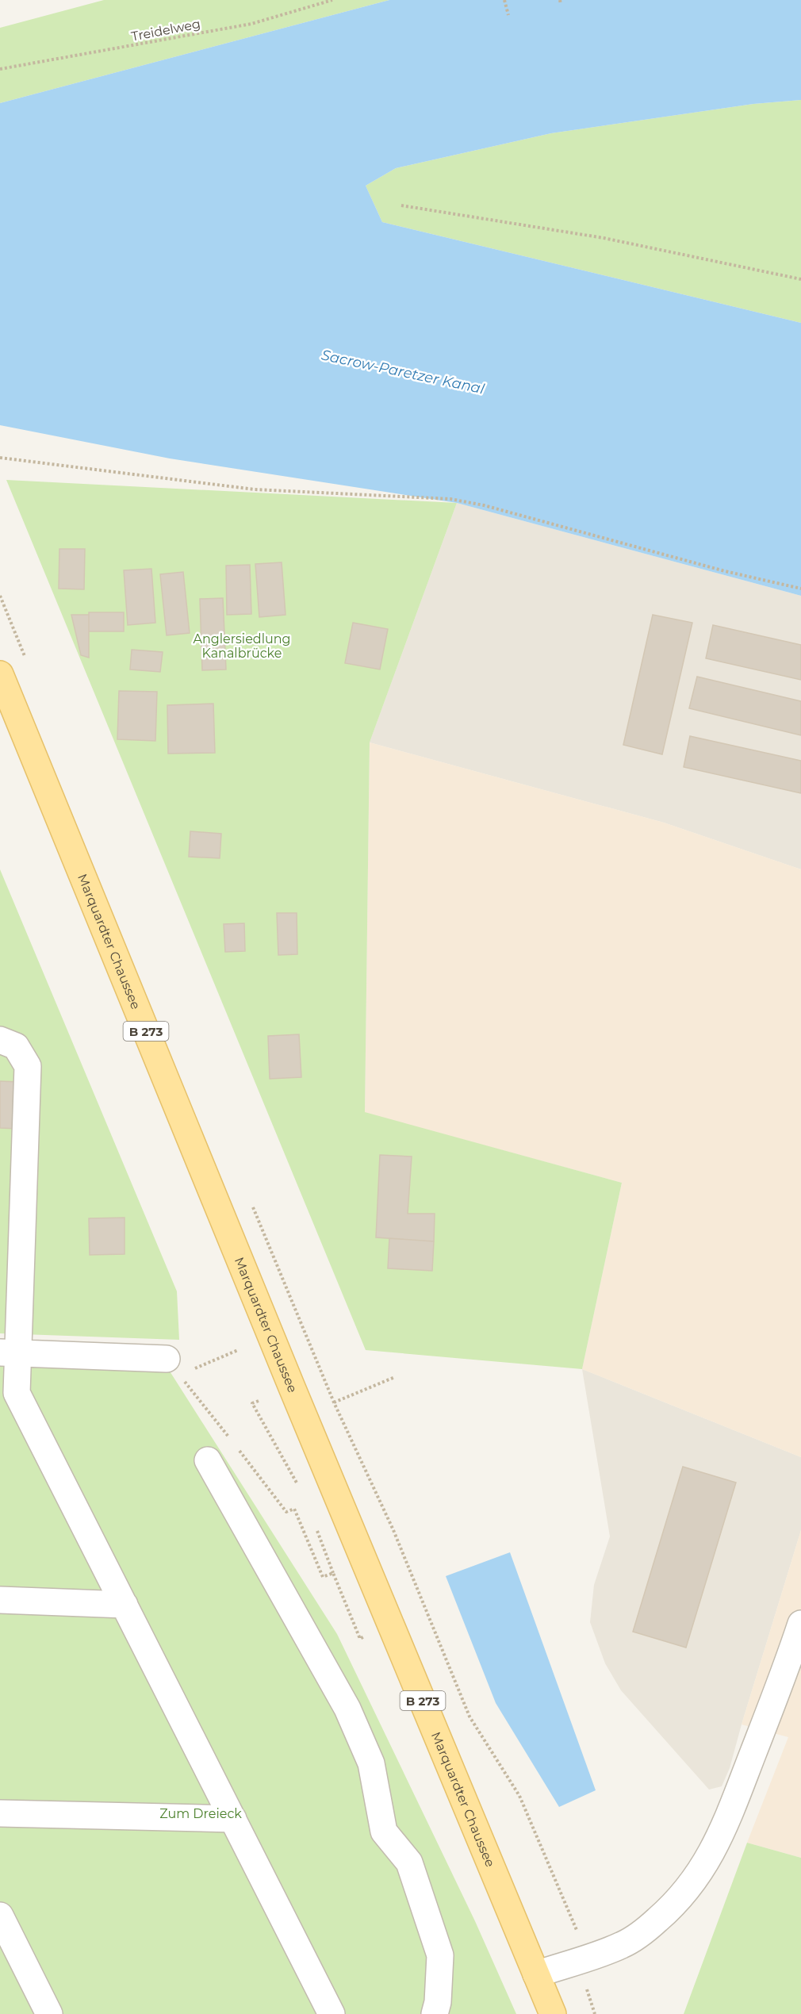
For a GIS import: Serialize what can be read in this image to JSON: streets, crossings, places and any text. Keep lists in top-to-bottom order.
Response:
{
  "streets": {
    "main road": ["Marquardter Chaussee", "B 273"],
    "path": ["Treidelweg"]
  },
  "water": ["Sacrow-Paretzer Kanal"],
  "parks": ["Anglersiedlung Kanalbrücke", "Zum Dreieck"]
}
